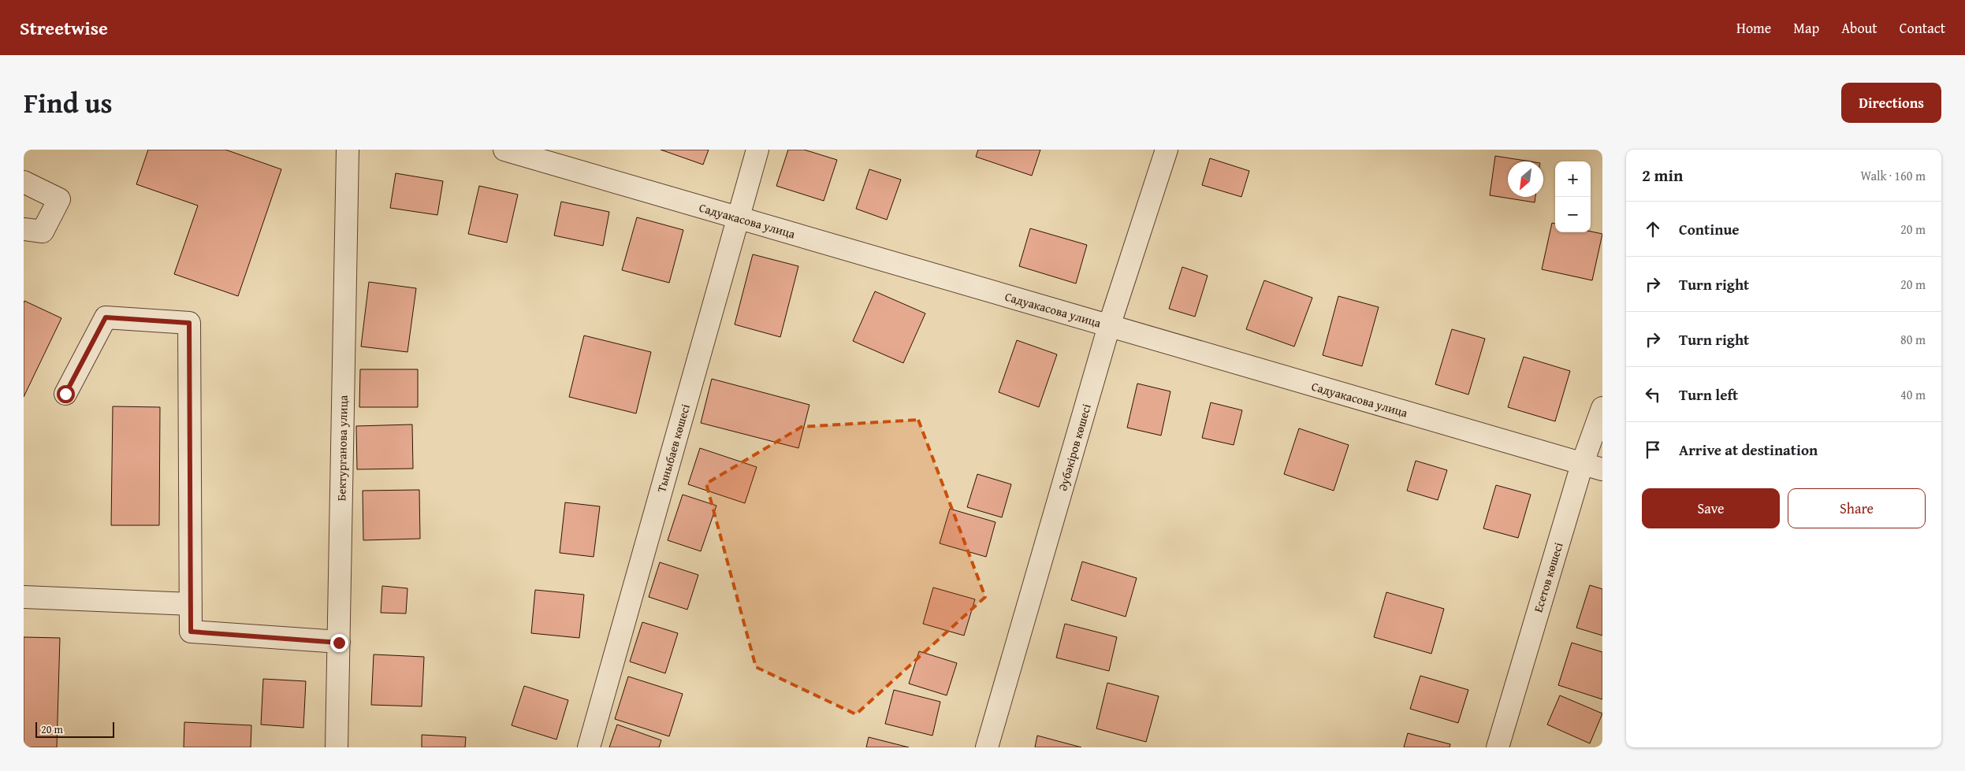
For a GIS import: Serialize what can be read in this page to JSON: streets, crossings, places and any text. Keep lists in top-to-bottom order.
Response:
{
  "streets": {
    "street": [
      "Садуакасова улица",
      "Әубәкіров көшесі",
      "Бектурганова улица",
      "Тыныбаев көшесі",
      "Есетов көшесі"
    ]
  },
  "crossings": [
    ["Садуакасова улица", "Әубәкіров көшесі"],
    ["Садуакасова улица", "Тыныбаев көшесі"],
    ["Садуакасова улица", "Есетов көшесі"]
  ],
  "scale_bar": "20 m",
  "north": "bottom left",
  "page": {
    "header": "Streetwise",
    "nav": [
      "Home",
      "Map",
      "About",
      "Contact"
    ],
    "title": "Find us",
    "buttons": [
      "Directions",
      ["Save", "Share"]
    ],
    "heading": ["2 min", "Walk · 160 m"],
    "map_buttons": ["+", "−"],
    "list": [
      ["Continue", "20 m"],
      ["Turn right", "20 m"],
      ["Turn right", "80 m"],
      ["Turn left", "40 m"],
      "Arrive at destination"
    ],
    "scale": "20 m"
  }
}
